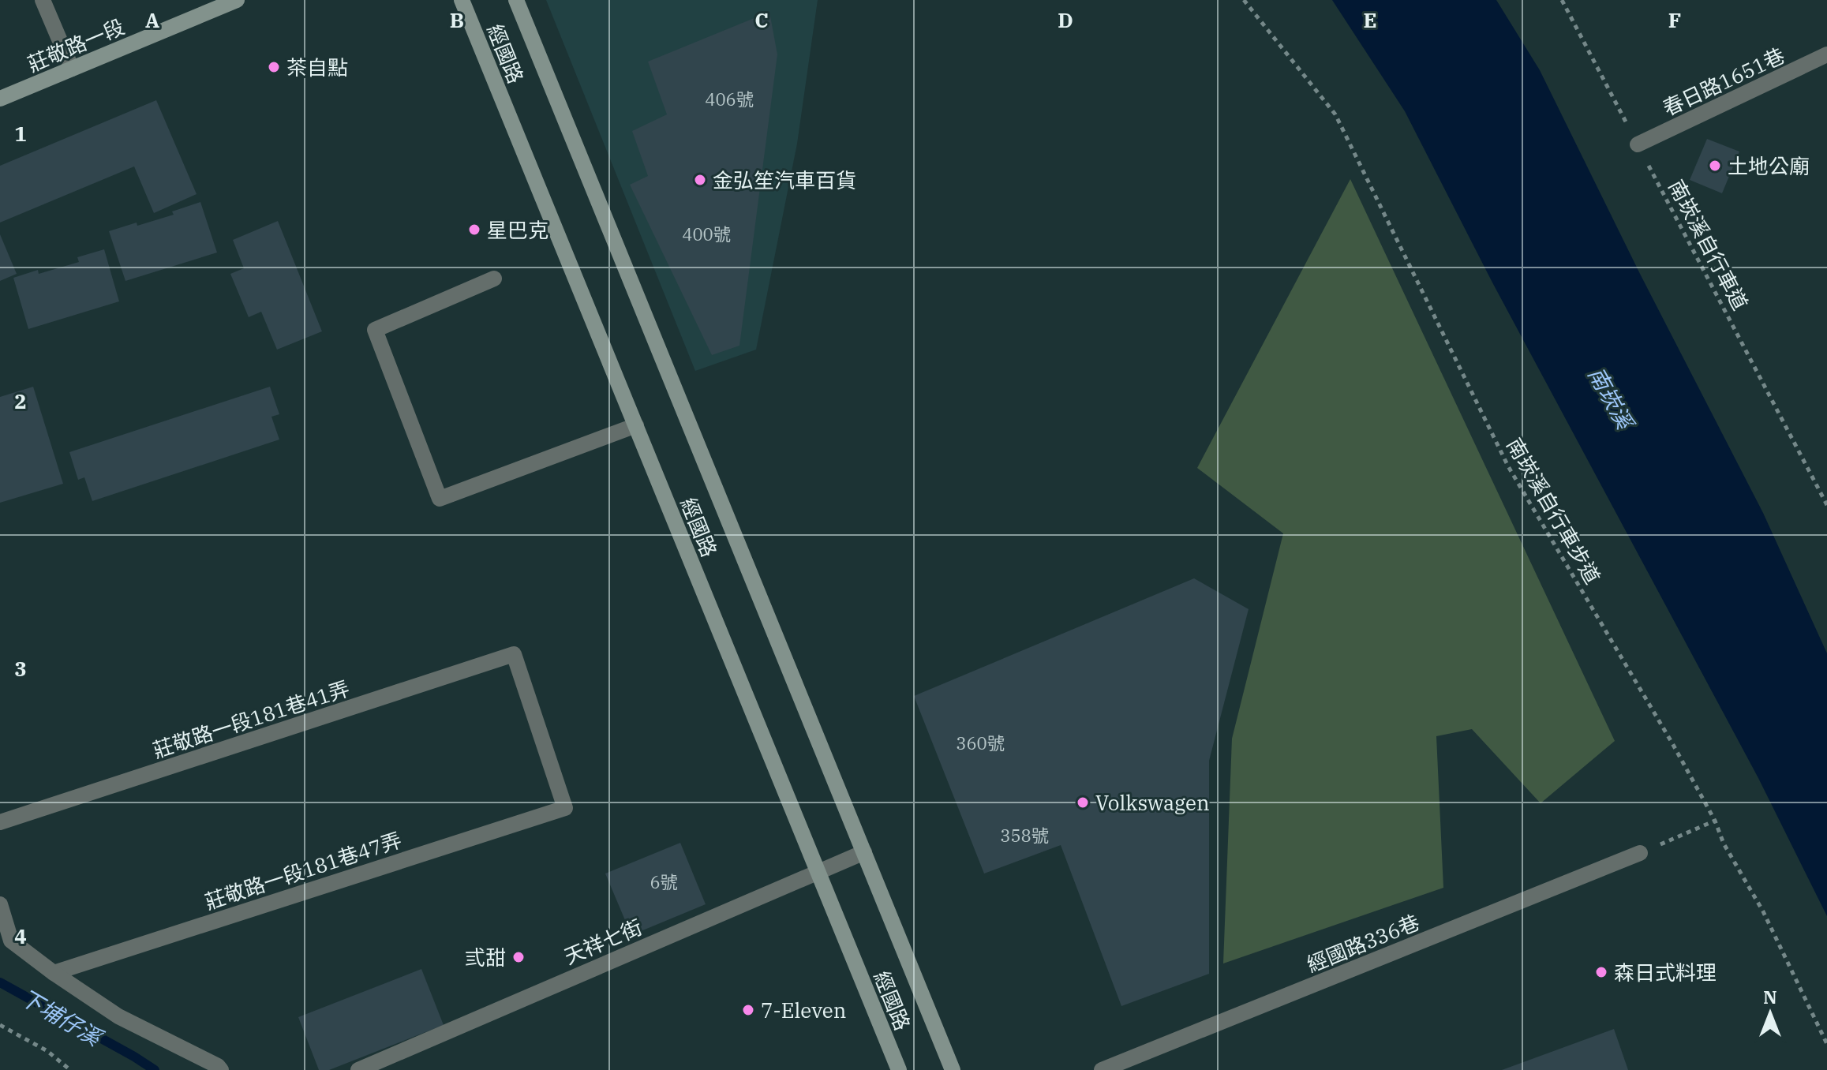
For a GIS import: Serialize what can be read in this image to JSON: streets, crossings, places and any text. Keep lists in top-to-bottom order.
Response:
{
  "streets": {
    "street": [
      "莊敬路一段",
      "經國路",
      "春日路1651巷",
      "莊敬路一段181巷41弄",
      "莊敬路一段181巷47弄",
      "天祥七街",
      "經國路336巷"
    ],
    "path": ["南崁溪自行車道", "南崁溪自行車步道"]
  },
  "crossings": [
    ["經國路", "天祥七街"],
    ["春日路1651巷", "南崁溪自行車道"],
    ["莊敬路一段181巷41弄", "莊敬路一段181巷47弄"]
  ],
  "water": ["南崁溪", "下埔仔溪"],
  "places": [
    "茶自點",
    "土地公廟",
    "金弘笙汽車百貨",
    "星巴克",
    "Volkswagen",
    "弎甜",
    "森日式料理",
    "7-Eleven"
  ],
  "house_numbers": [
    "406號",
    "400號",
    "360號",
    "358號",
    "6號"
  ],
  "north": "top",
  "grid": {
    "columns": [
      "A",
      "B",
      "C",
      "D",
      "E",
      "F"
    ],
    "rows": [
      "1",
      "2",
      "3",
      "4"
    ]
  }
}
